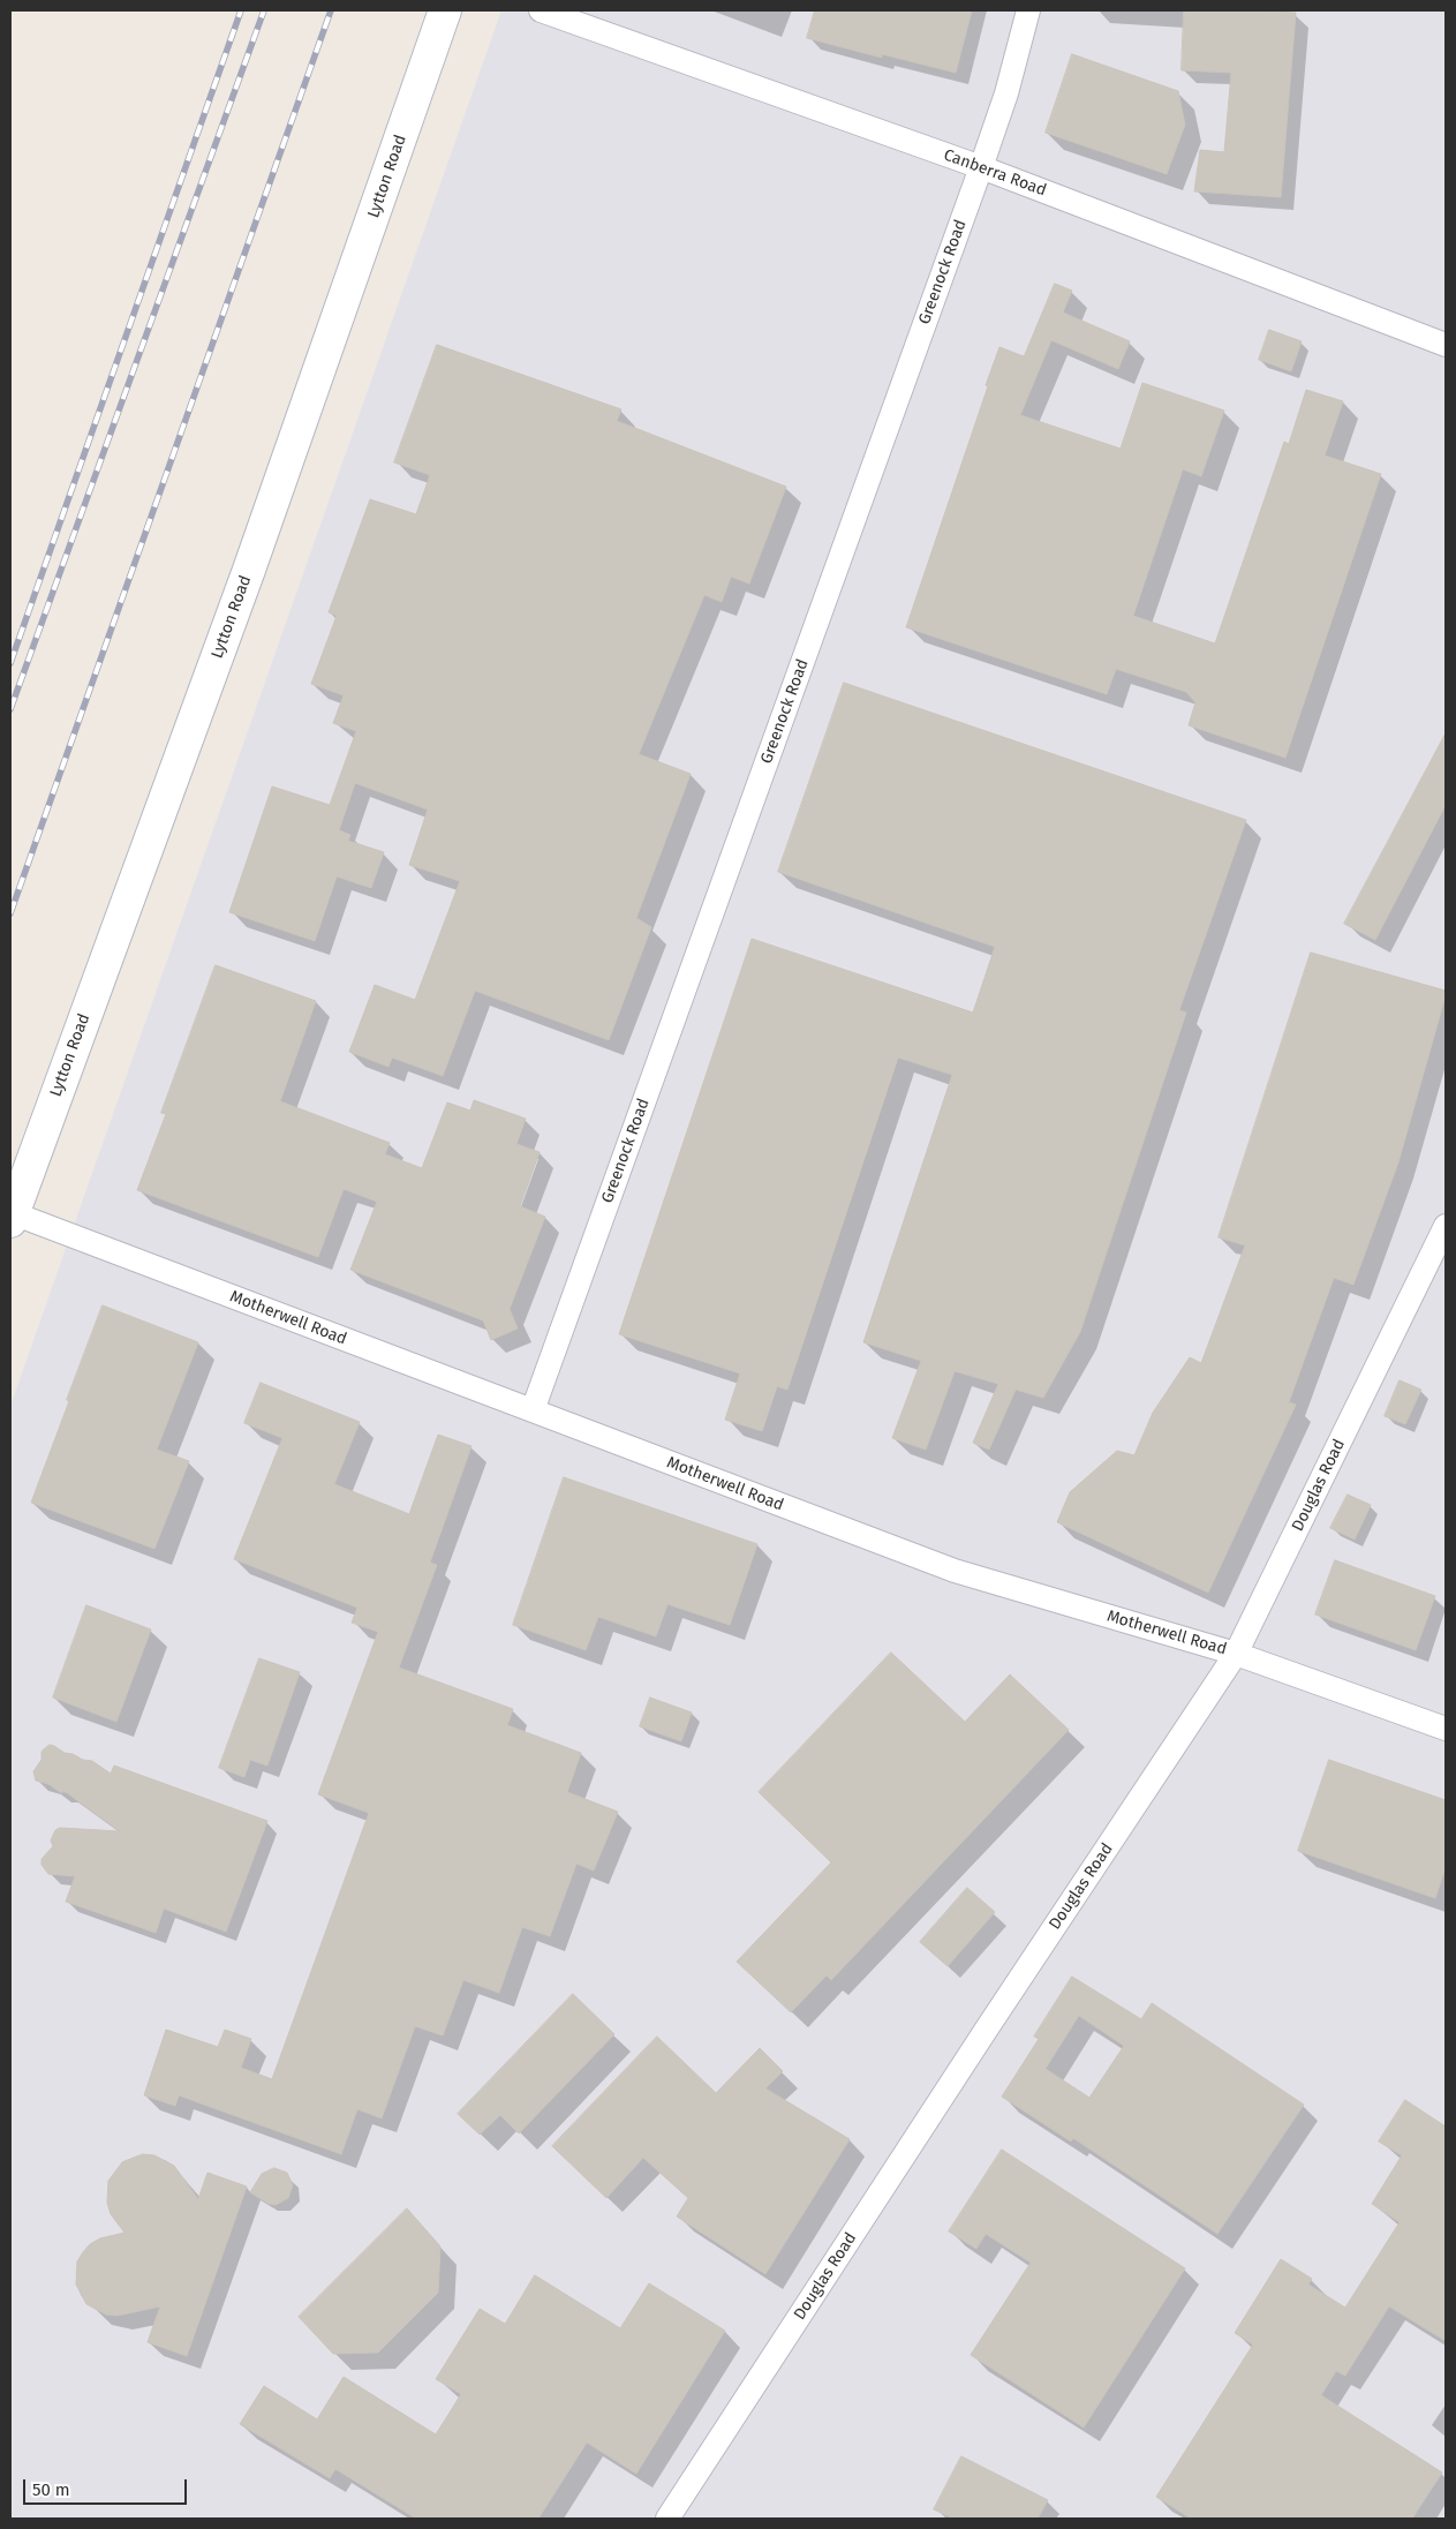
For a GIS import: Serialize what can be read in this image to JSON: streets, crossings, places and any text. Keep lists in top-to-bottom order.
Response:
{
  "streets": {
    "main road": ["Lytton Road"],
    "street": [
      "Canberra Road",
      "Greenock Road",
      "Motherwell Road",
      "Douglas Road"
    ]
  },
  "crossings": [
    ["Canberra Road", "Greenock Road"],
    ["Lytton Road", "Motherwell Road"],
    ["Greenock Road", "Motherwell Road"],
    ["Motherwell Road", "Douglas Road"]
  ],
  "scale_bar": "50 m"
}
